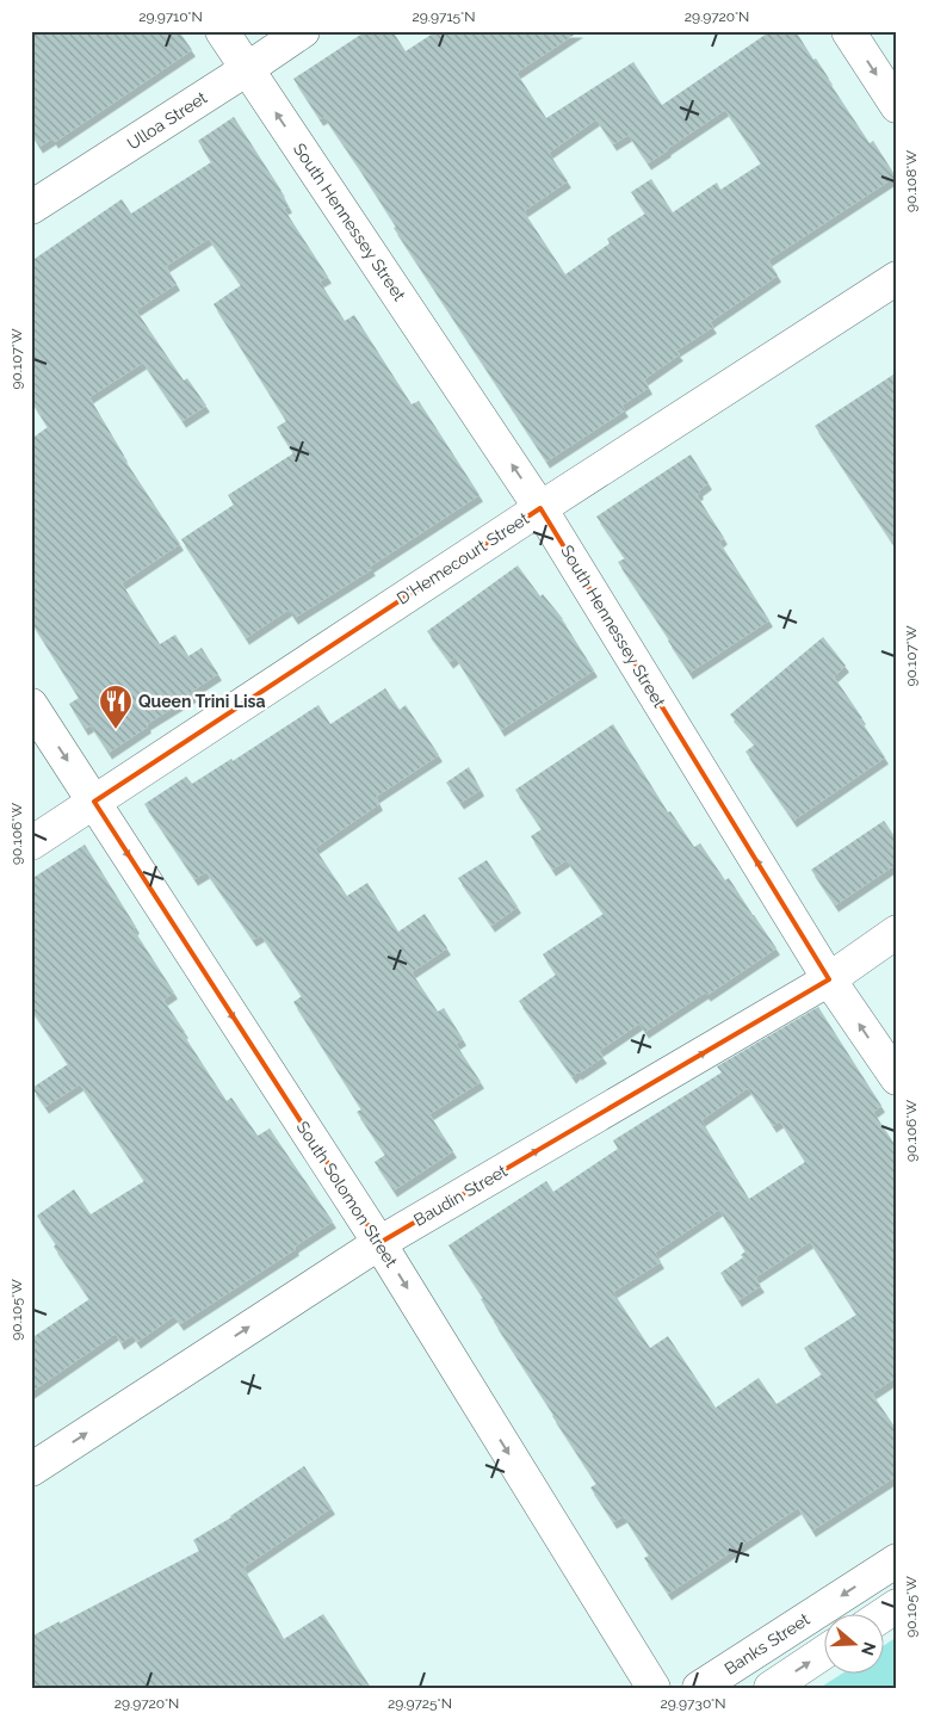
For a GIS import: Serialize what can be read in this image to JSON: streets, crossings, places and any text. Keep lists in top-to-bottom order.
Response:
{
  "streets": {
    "street": [
      "Ulloa Street",
      "South Hennessey Street",
      "D'Hemecourt Street",
      "South Solomon Street",
      "Baudin Street",
      "Banks Street"
    ]
  },
  "crossings": [
    ["Ulloa Street", "South Hennessey Street"],
    ["South Hennessey Street", "D'Hemecourt Street"],
    ["South Hennessey Street", "Baudin Street"],
    ["D'Hemecourt Street", "South Solomon Street"],
    ["South Solomon Street", "Baudin Street"]
  ],
  "one_way": ["South Hennessey Street", "South Solomon Street", "Baudin Street"],
  "places": {
    "restaurant": ["Queen Trini Lisa"]
  },
  "north": "right",
  "coordinates": [
    "29.9710°N",
    "29.9715°N",
    "29.9720°N",
    "90.108°W",
    "90.107°W",
    "90.106°W",
    "90.105°W",
    "29.9725°N",
    "29.9730°N"
  ]
}
